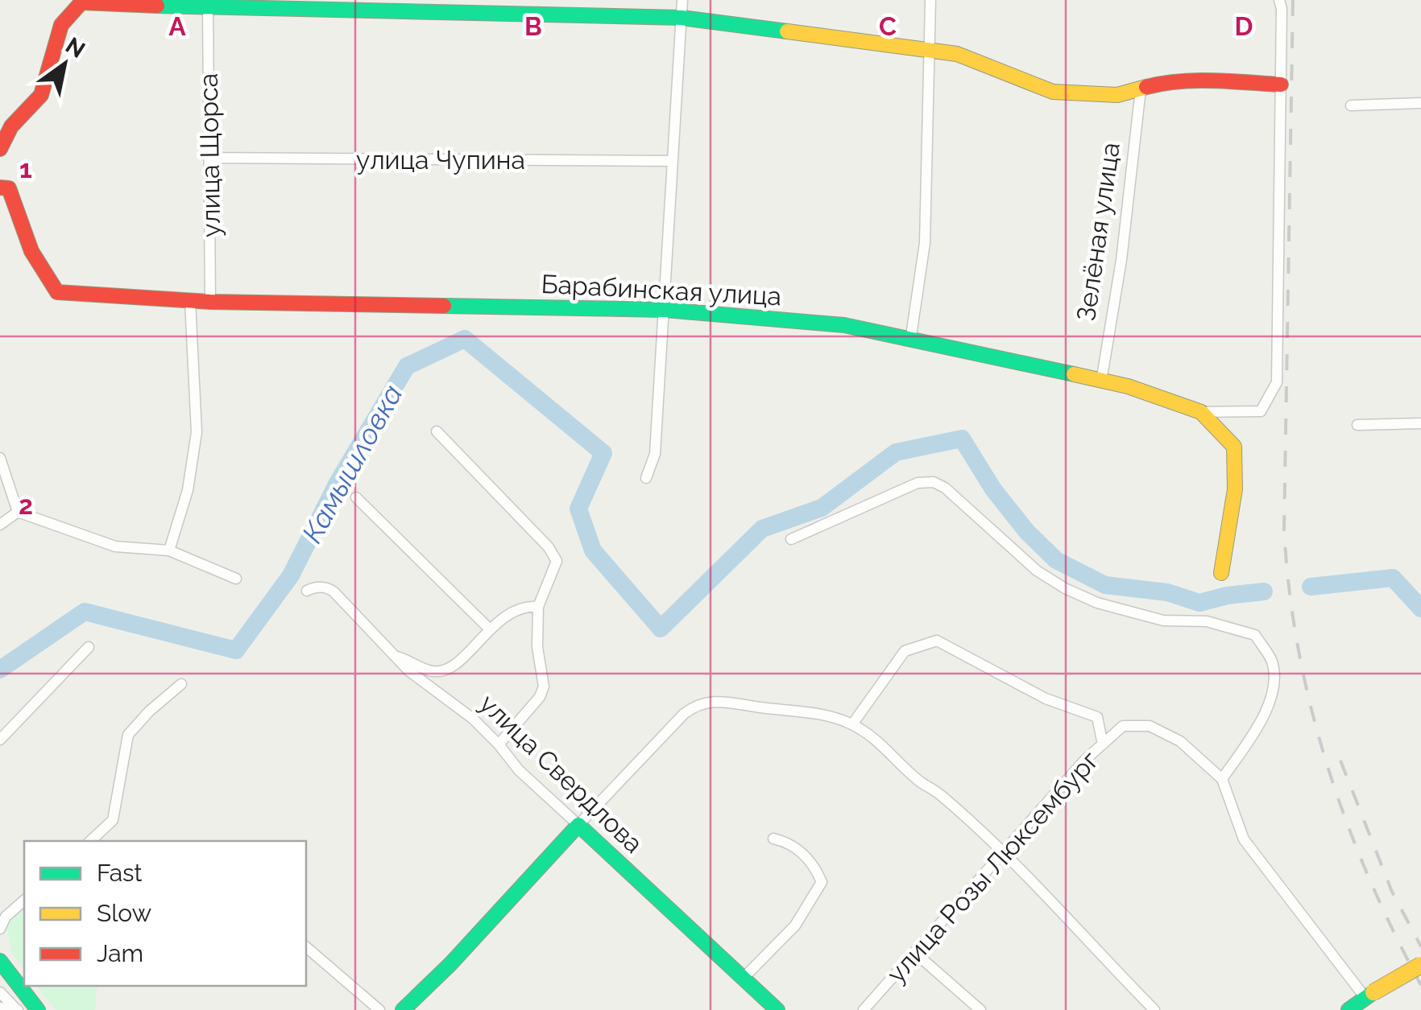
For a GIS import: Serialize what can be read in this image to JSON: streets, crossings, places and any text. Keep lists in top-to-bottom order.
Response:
{
  "streets": {
    "street": [
      "улица Щорса",
      "улица Чупина",
      "Зелёная улица",
      "Барабинская улица",
      "улица Свердлова",
      "улица Розы Люксембург"
    ]
  },
  "crossings": [
    ["улица Щорса", "улица Чупина"],
    ["улица Щорса", "Барабинская улица"],
    ["Зелёная улица", "Барабинская улица"]
  ],
  "water": ["Камышловка"],
  "legend": ["Fast", "Slow", "Jam"],
  "north": "top right",
  "grid": {
    "columns": [
      "A",
      "B",
      "C",
      "D"
    ],
    "rows": ["1", "2"]
  }
}
